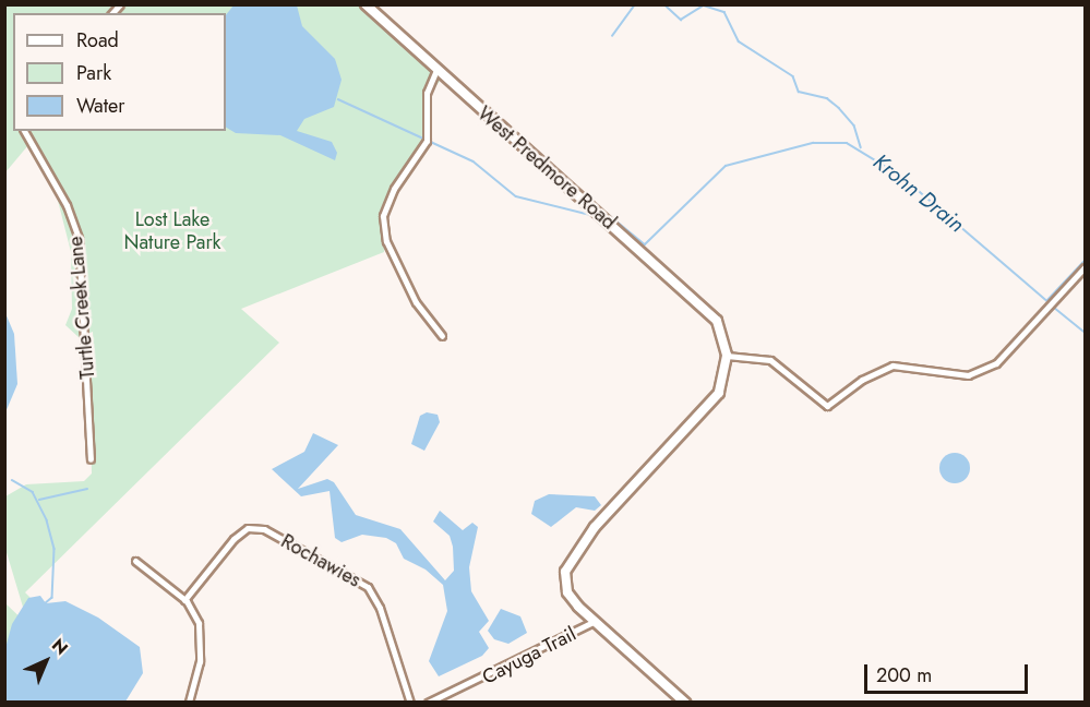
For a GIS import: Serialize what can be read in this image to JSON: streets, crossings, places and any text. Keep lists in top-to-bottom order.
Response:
{
  "streets": {
    "street": [
      "West Predmore Road",
      "Turtle Creek Lane",
      "Rochawies",
      "Cayuga Trail"
    ]
  },
  "water": ["Krohn Drain"],
  "parks": ["Lost Lake Nature Park"],
  "legend": ["Road", "Park", "Water"],
  "scale_bar": "200 m",
  "north": "top right"
}
